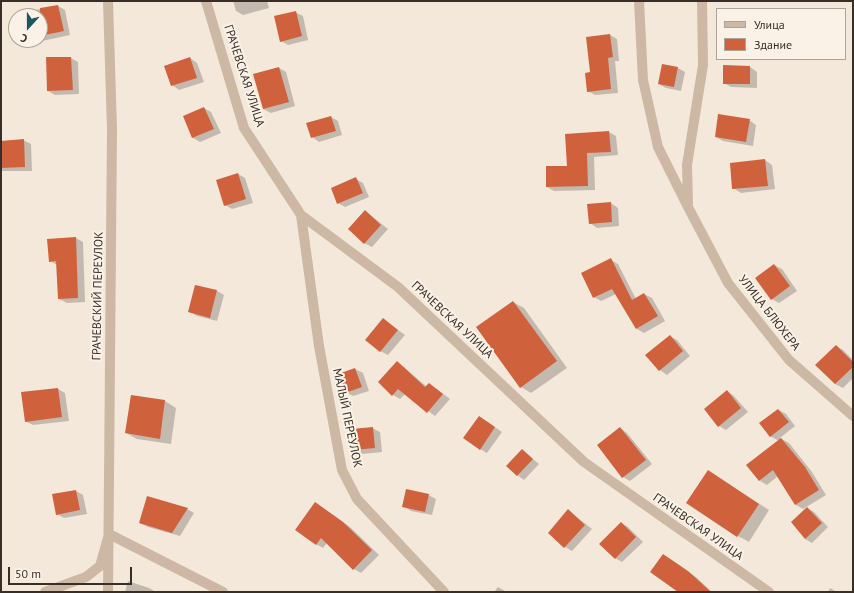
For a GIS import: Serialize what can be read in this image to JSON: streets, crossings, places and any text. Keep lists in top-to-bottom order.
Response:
{
  "streets": {
    "street": [
      "ГРАЧЕВСКАЯ УЛИЦА",
      "ГРАЧЕВСКИЙ ПЕРЕУЛОК",
      "УЛИЦА БЛЮХЕРА",
      "МАЛЫЙ ПЕРЕУЛОК"
    ]
  },
  "crossings": [
    ["ГРАЧЕВСКАЯ УЛИЦА", "МАЛЫЙ ПЕРЕУЛОК"]
  ],
  "legend": ["Улица", "Здание"],
  "scale_bar": "50 m",
  "north": "bottom"
}
